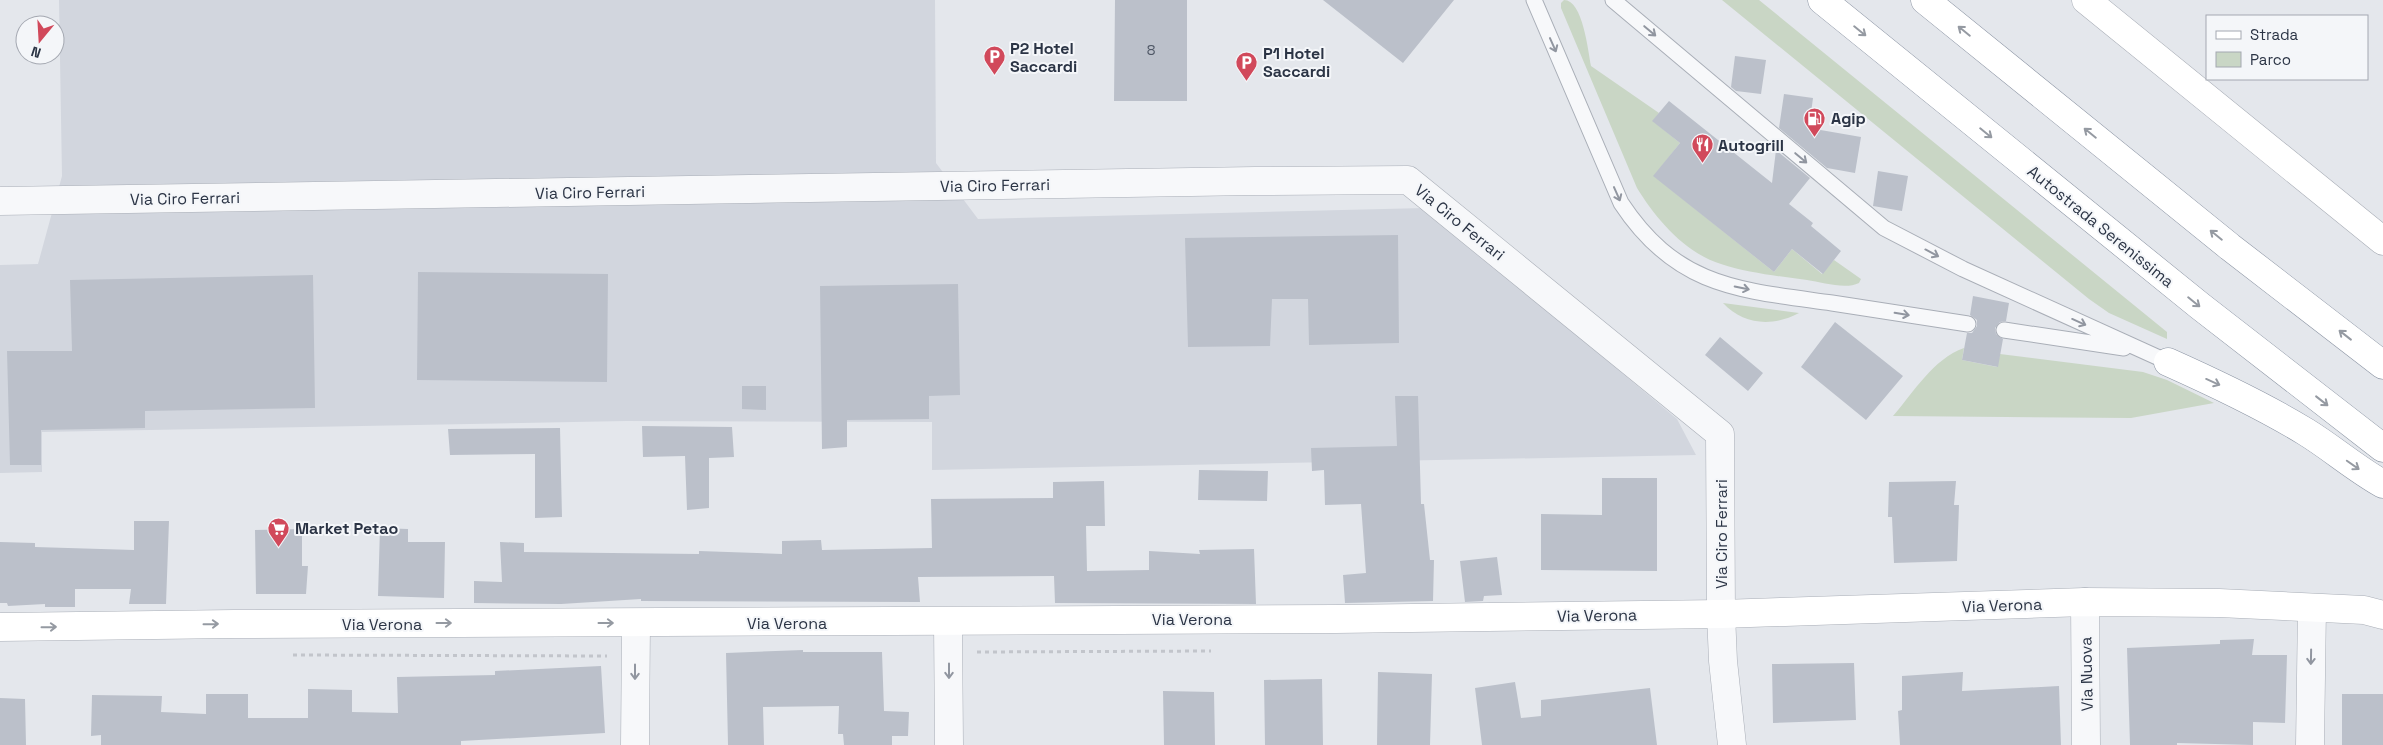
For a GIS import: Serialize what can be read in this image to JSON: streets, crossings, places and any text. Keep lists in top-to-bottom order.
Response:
{
  "streets": {
    "main road": ["Autostrada Serenissima", "Via Verona"],
    "street": ["Via Ciro Ferrari", "Via Nuova"]
  },
  "crossings": [
    ["Via Ciro Ferrari", "Via Verona"],
    ["Via Verona", "Via Nuova"]
  ],
  "places": {
    "parking": ["P2 Hotel Saccardi", "P1 Hotel Saccardi"],
    "fuel station": ["Agip"],
    "restaurant": ["Autogrill"],
    "supermarket": ["Market Petao"]
  },
  "house_numbers": ["8"],
  "legend": ["Strada", "Parco"],
  "north": "bottom"
}
